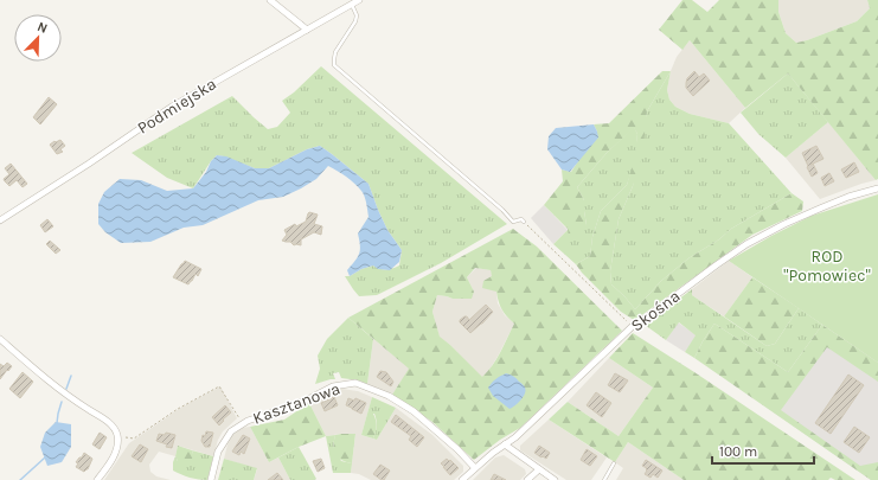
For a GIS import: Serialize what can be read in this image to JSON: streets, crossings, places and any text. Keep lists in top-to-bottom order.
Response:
{
  "streets": {
    "street": ["Podmiejska", "Skośna", "Kasztanowa"]
  },
  "crossings": [
    ["Skośna", "Kasztanowa"]
  ],
  "parks": ["ROD \"Pomowiec\""],
  "scale_bar": "100 m",
  "north": "top right"
}
